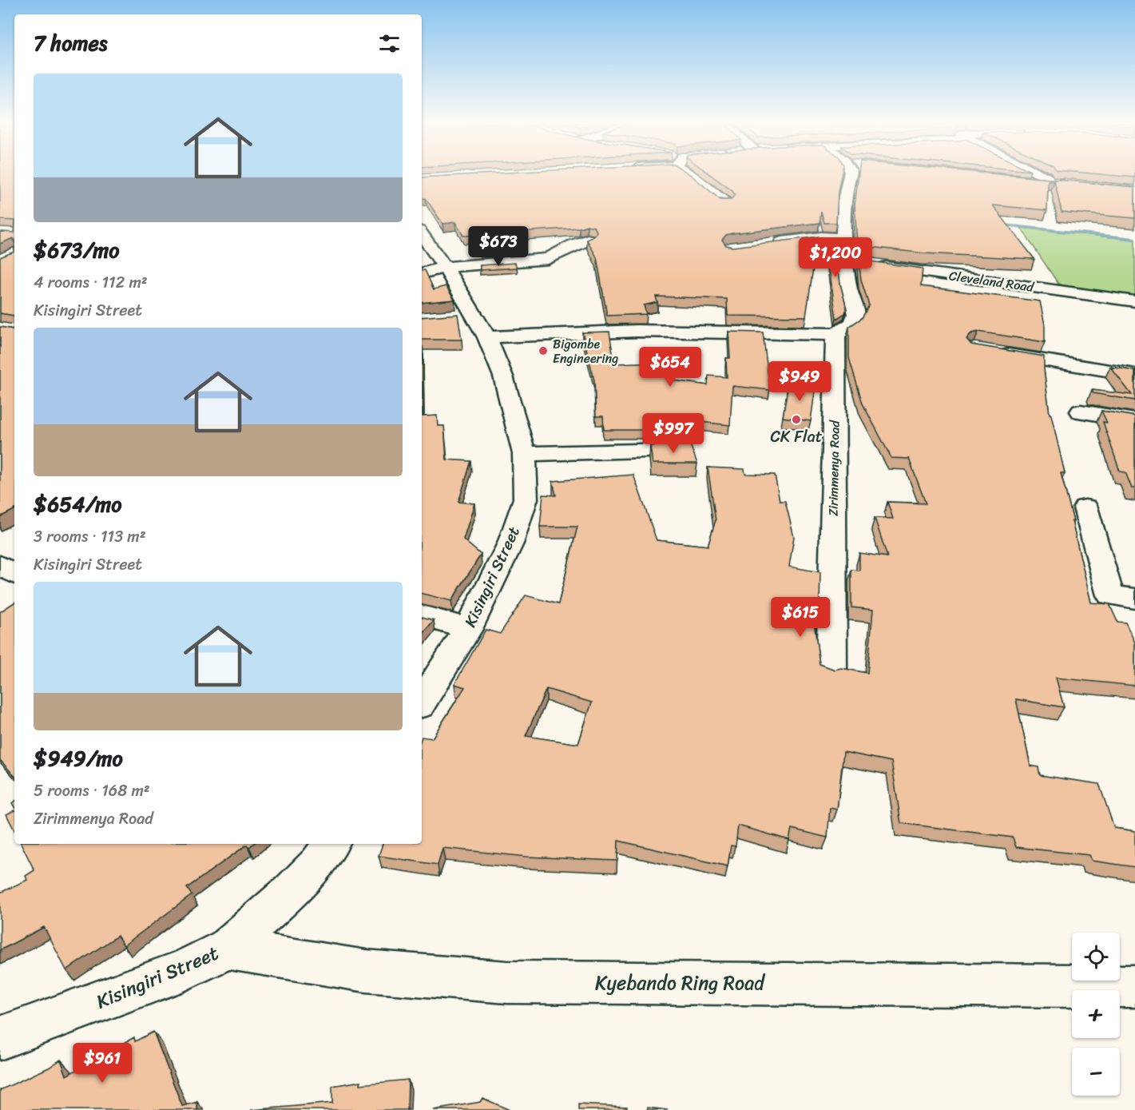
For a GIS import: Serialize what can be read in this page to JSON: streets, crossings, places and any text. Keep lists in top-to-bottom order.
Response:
{
  "streets": {
    "street": [
      "Cleveland Road",
      "Zirimmenya Road",
      "Kisingiri Street",
      "Kyebando Ring Road"
    ]
  },
  "crossings": [
    ["Kisingiri Street", "Kyebando Ring Road"]
  ],
  "places": ["Bigombe Engineering", "CK Flat"],
  "page": {
    "heading": "7 homes",
    "list": [
      {
        "name": "$673/mo",
        "note": "4 rooms · 112 m² · Kisingiri Street"
      },
      {
        "name": "$654/mo",
        "note": "3 rooms · 113 m² · Kisingiri Street"
      },
      {
        "name": "$949/mo",
        "note": "5 rooms · 168 m² · Zirimmenya Road"
      }
    ],
    "price": [
      "$673",
      "$1,200",
      "$654",
      "$949",
      "$997",
      "$615",
      "$961"
    ],
    "map_buttons": ["+", "−"]
  }
}
